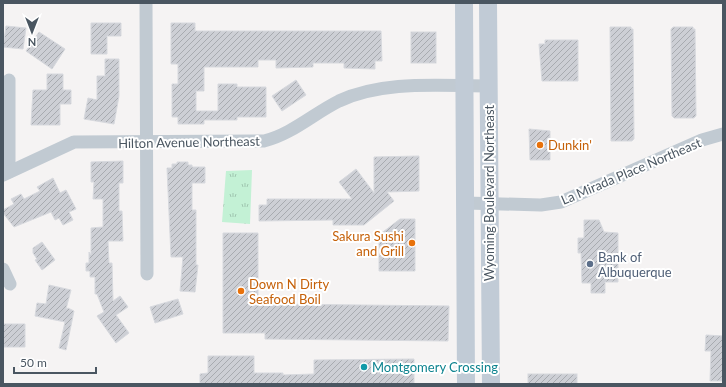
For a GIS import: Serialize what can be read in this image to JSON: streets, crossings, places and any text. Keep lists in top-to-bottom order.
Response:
{
  "streets": {
    "main road": ["Wyoming Boulevard Northeast"],
    "street": ["Hilton Avenue Northeast", "La Mirada Place Northeast"]
  },
  "crossings": [
    ["Hilton Avenue Northeast", "Wyoming Boulevard Northeast"],
    ["La Mirada Place Northeast", "Wyoming Boulevard Northeast"]
  ],
  "places": [
    "Dunkin'",
    "Sakura Sushi and Grill",
    "Bank of Albuquerque",
    "Down N Dirty Seafood Boil",
    "Montgomery Crossing"
  ],
  "scale_bar": "50 m",
  "north": "bottom"
}
